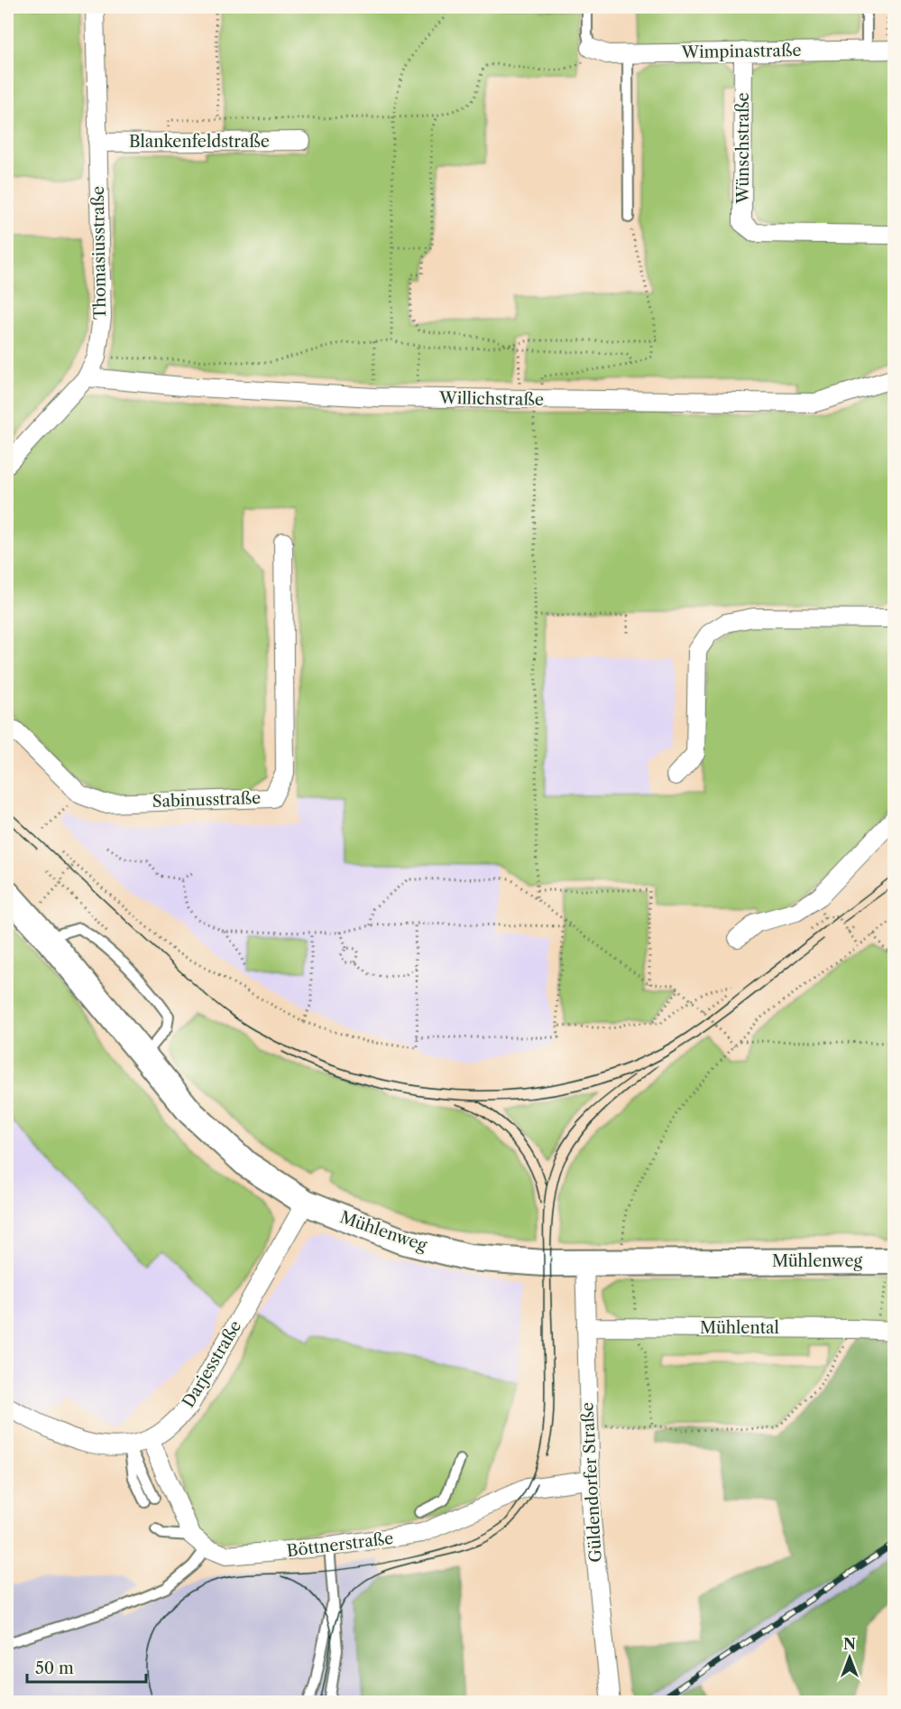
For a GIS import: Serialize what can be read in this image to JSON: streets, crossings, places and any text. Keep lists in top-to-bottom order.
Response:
{
  "streets": {
    "street": [
      "Wimpinastraße",
      "Blankenfeldstraße",
      "Wünschstraße",
      "Thomasiusstraße",
      "Willichstraße",
      "Sabinusstraße",
      "Mühlenweg",
      "Mühlental",
      "Darjesstraße",
      "Güldendorfer Straße",
      "Böttnerstraße"
    ]
  },
  "crossings": [
    ["Wimpinastraße", "Wünschstraße"],
    ["Blankenfeldstraße", "Thomasiusstraße"],
    ["Thomasiusstraße", "Willichstraße"],
    ["Mühlenweg", "Darjesstraße"],
    ["Mühlenweg", "Güldendorfer Straße"],
    ["Mühlental", "Güldendorfer Straße"],
    ["Darjesstraße", "Böttnerstraße"],
    ["Güldendorfer Straße", "Böttnerstraße"]
  ],
  "scale_bar": "50 m",
  "north": "top"
}
